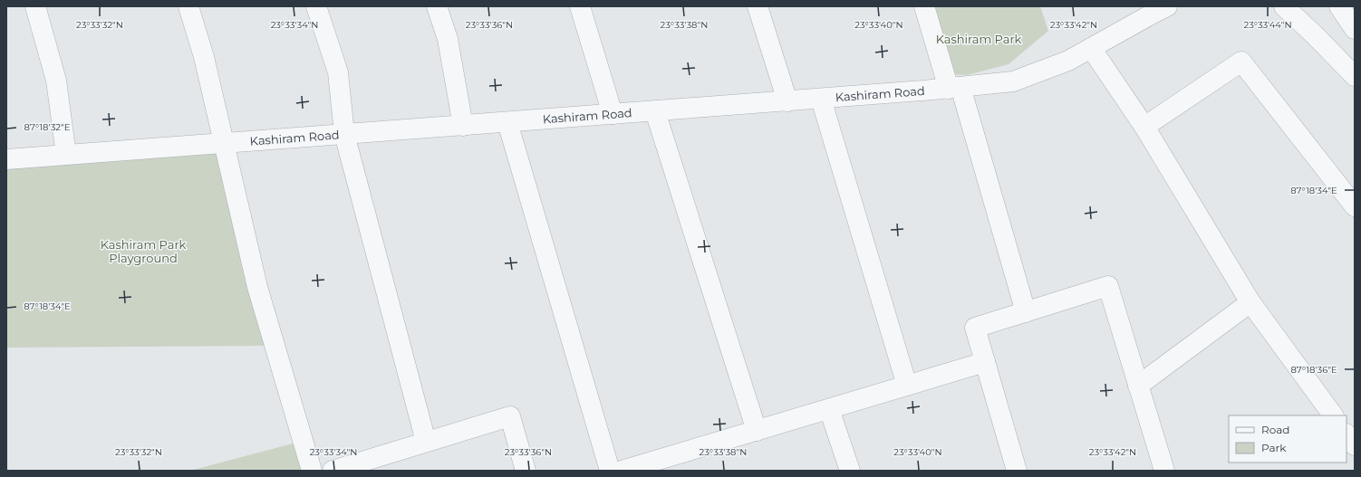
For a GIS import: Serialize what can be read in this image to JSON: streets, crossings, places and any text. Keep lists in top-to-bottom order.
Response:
{
  "streets": {
    "street": ["Kashiram Road"]
  },
  "parks": ["Kashiram Park", "Kashiram Park Playground"],
  "legend": ["Road", "Park"],
  "coordinates": [
    "23°33'32\"N",
    "23°33'34\"N",
    "23°33'36\"N",
    "23°33'38\"N",
    "23°33'40\"N",
    "23°33'42\"N",
    "23°33'44\"N",
    "87°18'32\"E",
    "87°18'34\"E",
    "87°18'36\"E"
  ]
}
